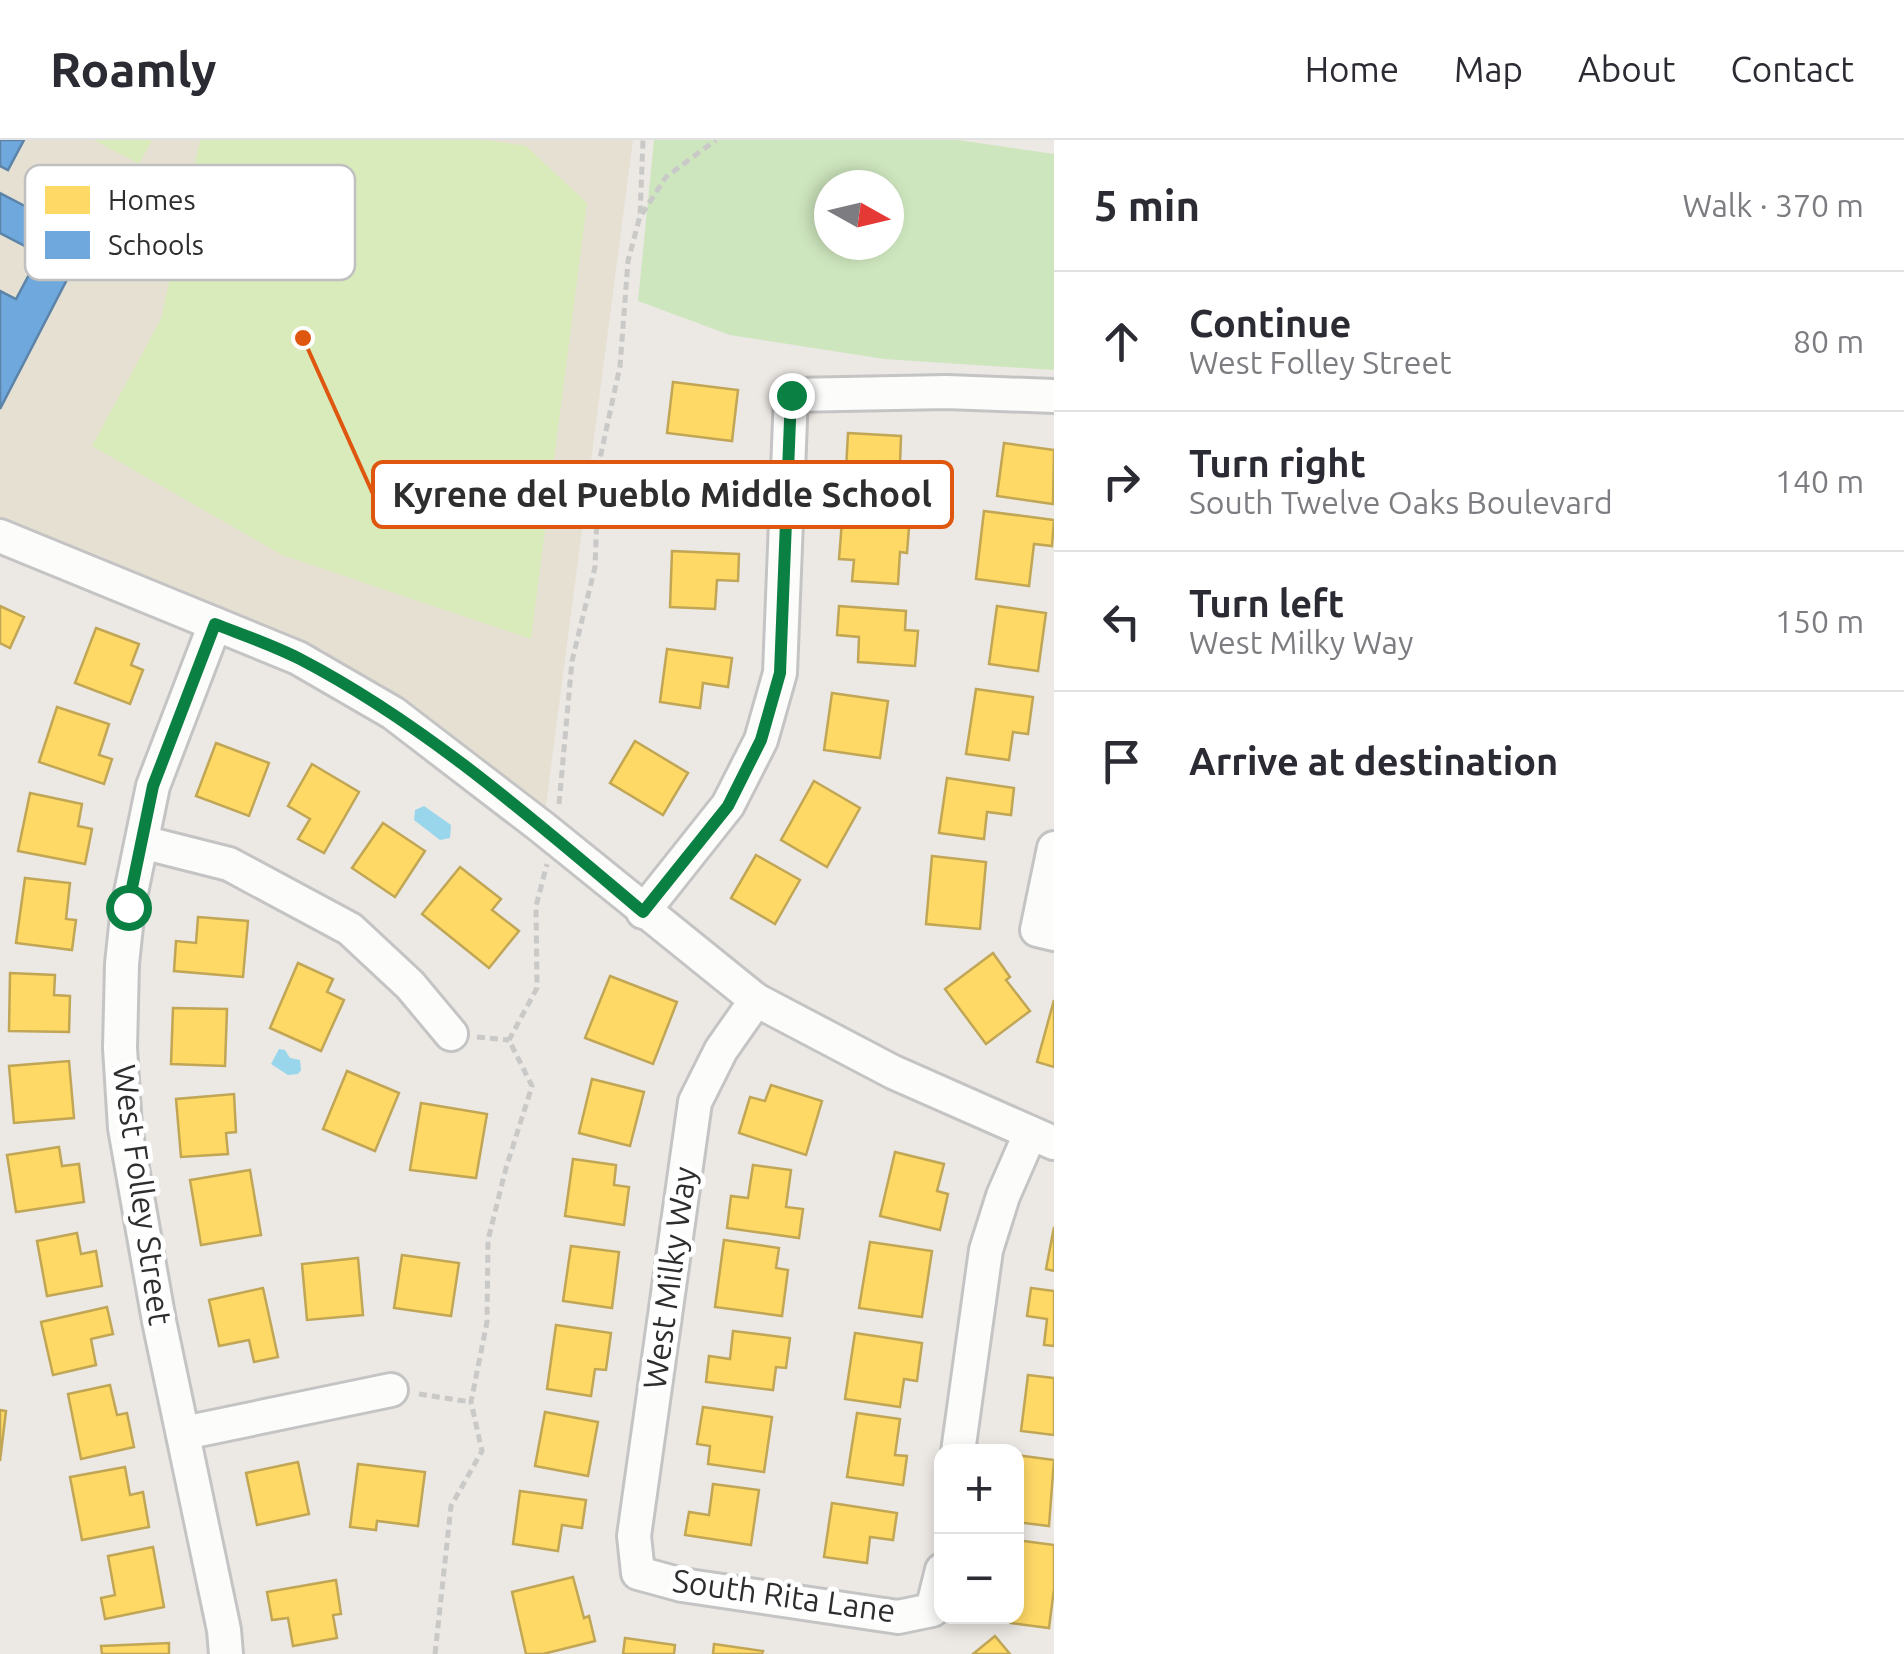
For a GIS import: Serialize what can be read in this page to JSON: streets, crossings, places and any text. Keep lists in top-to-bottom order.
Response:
{
  "streets": {
    "street": ["West Folley Street", "West Milky Way", "South Rita Lane"]
  },
  "crossings": [
    ["West Milky Way", "South Rita Lane"]
  ],
  "places": ["Kyrene del Pueblo Middle School"],
  "legend": ["Homes", "Schools"],
  "north": "right",
  "page": {
    "header": "Roamly",
    "nav": [
      "Home",
      "Map",
      "About",
      "Contact"
    ],
    "heading": ["5 min", "Walk · 370 m"],
    "list": [
      ["Continue", "West Folley Street", "80 m"],
      ["Turn right", "South Twelve Oaks Boulevard", "140 m"],
      ["Turn left", "West Milky Way", "150 m"],
      "Arrive at destination"
    ],
    "map_buttons": ["+", "−"]
  }
}
